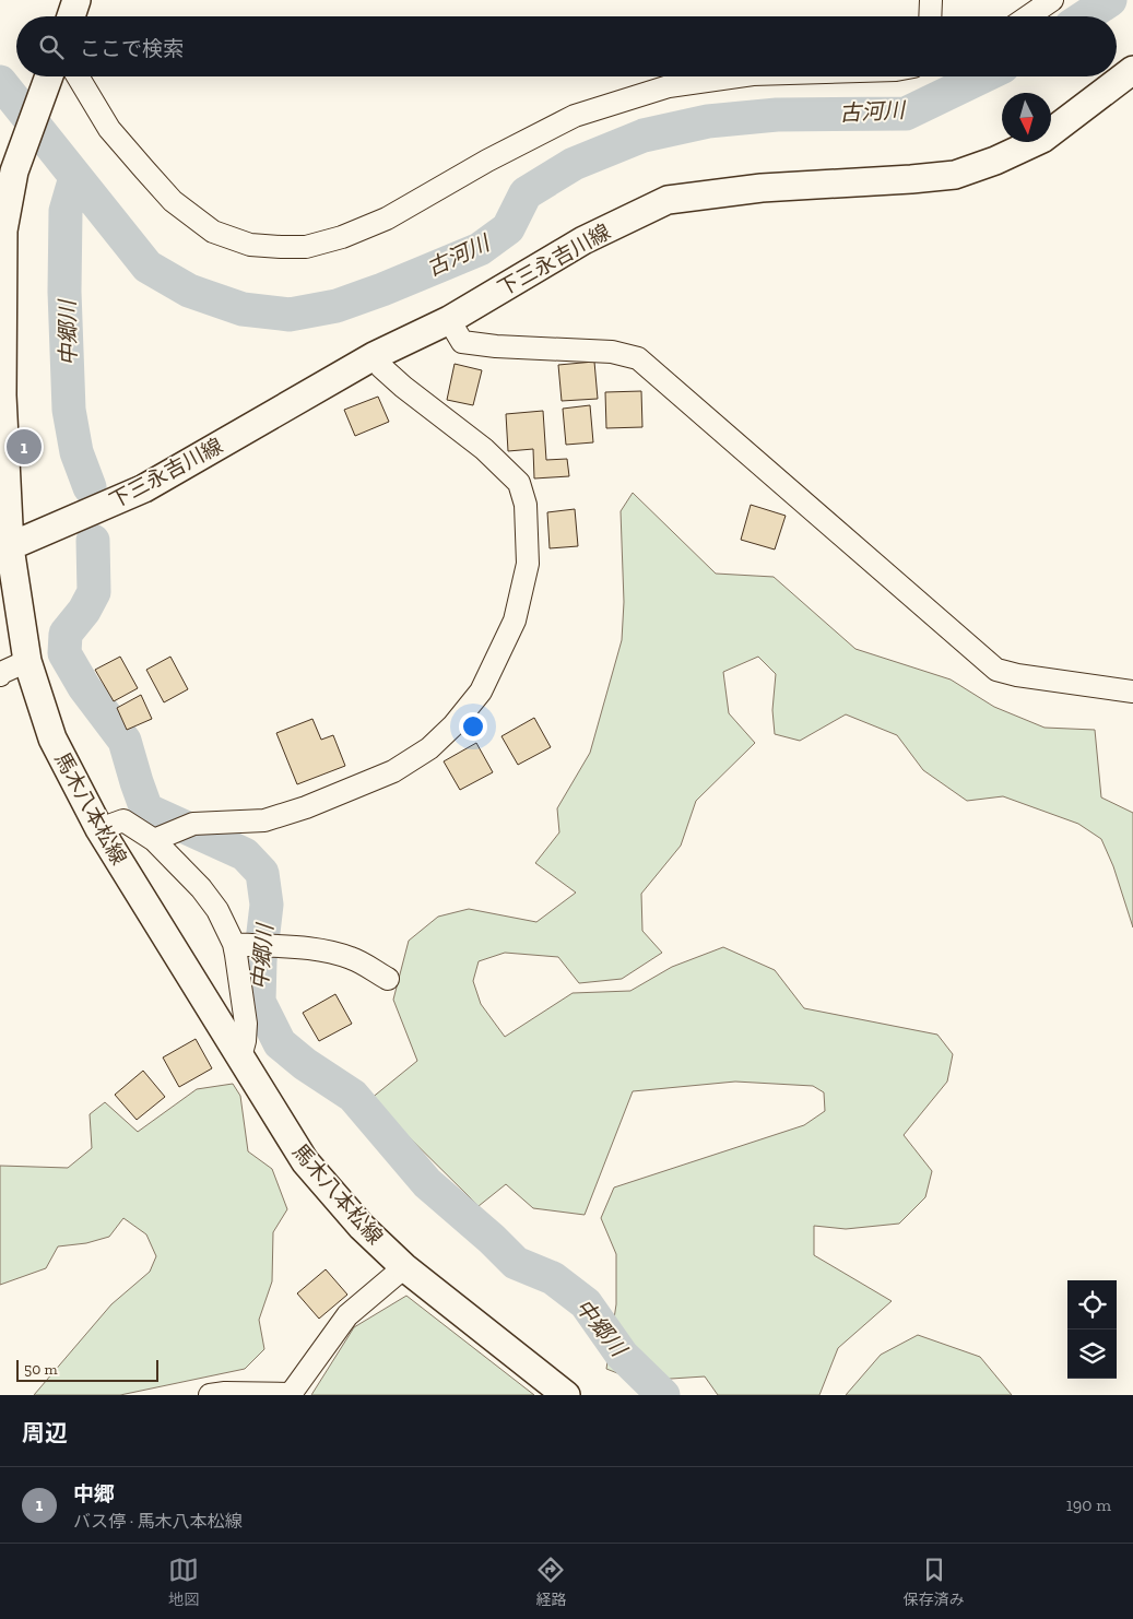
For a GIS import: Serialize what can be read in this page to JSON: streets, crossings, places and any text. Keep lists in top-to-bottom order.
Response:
{
  "streets": {
    "main road": ["下三永吉川線", "馬木八本松線"]
  },
  "crossings": [
    ["下三永吉川線", "馬木八本松線"]
  ],
  "water": ["古河川", "中郷川"],
  "scale_bar": "50 m",
  "north": "bottom",
  "page": {
    "search": "ここで検索",
    "pins": "1",
    "scale": "50 m",
    "heading": "周辺",
    "list": [
      {
        "mark": "1",
        "name": "中郷",
        "note": "バス停 · 馬木八本松線",
        "value": "190 m"
      }
    ],
    "nav": ["地図", "経路", "保存済み"]
  }
}
